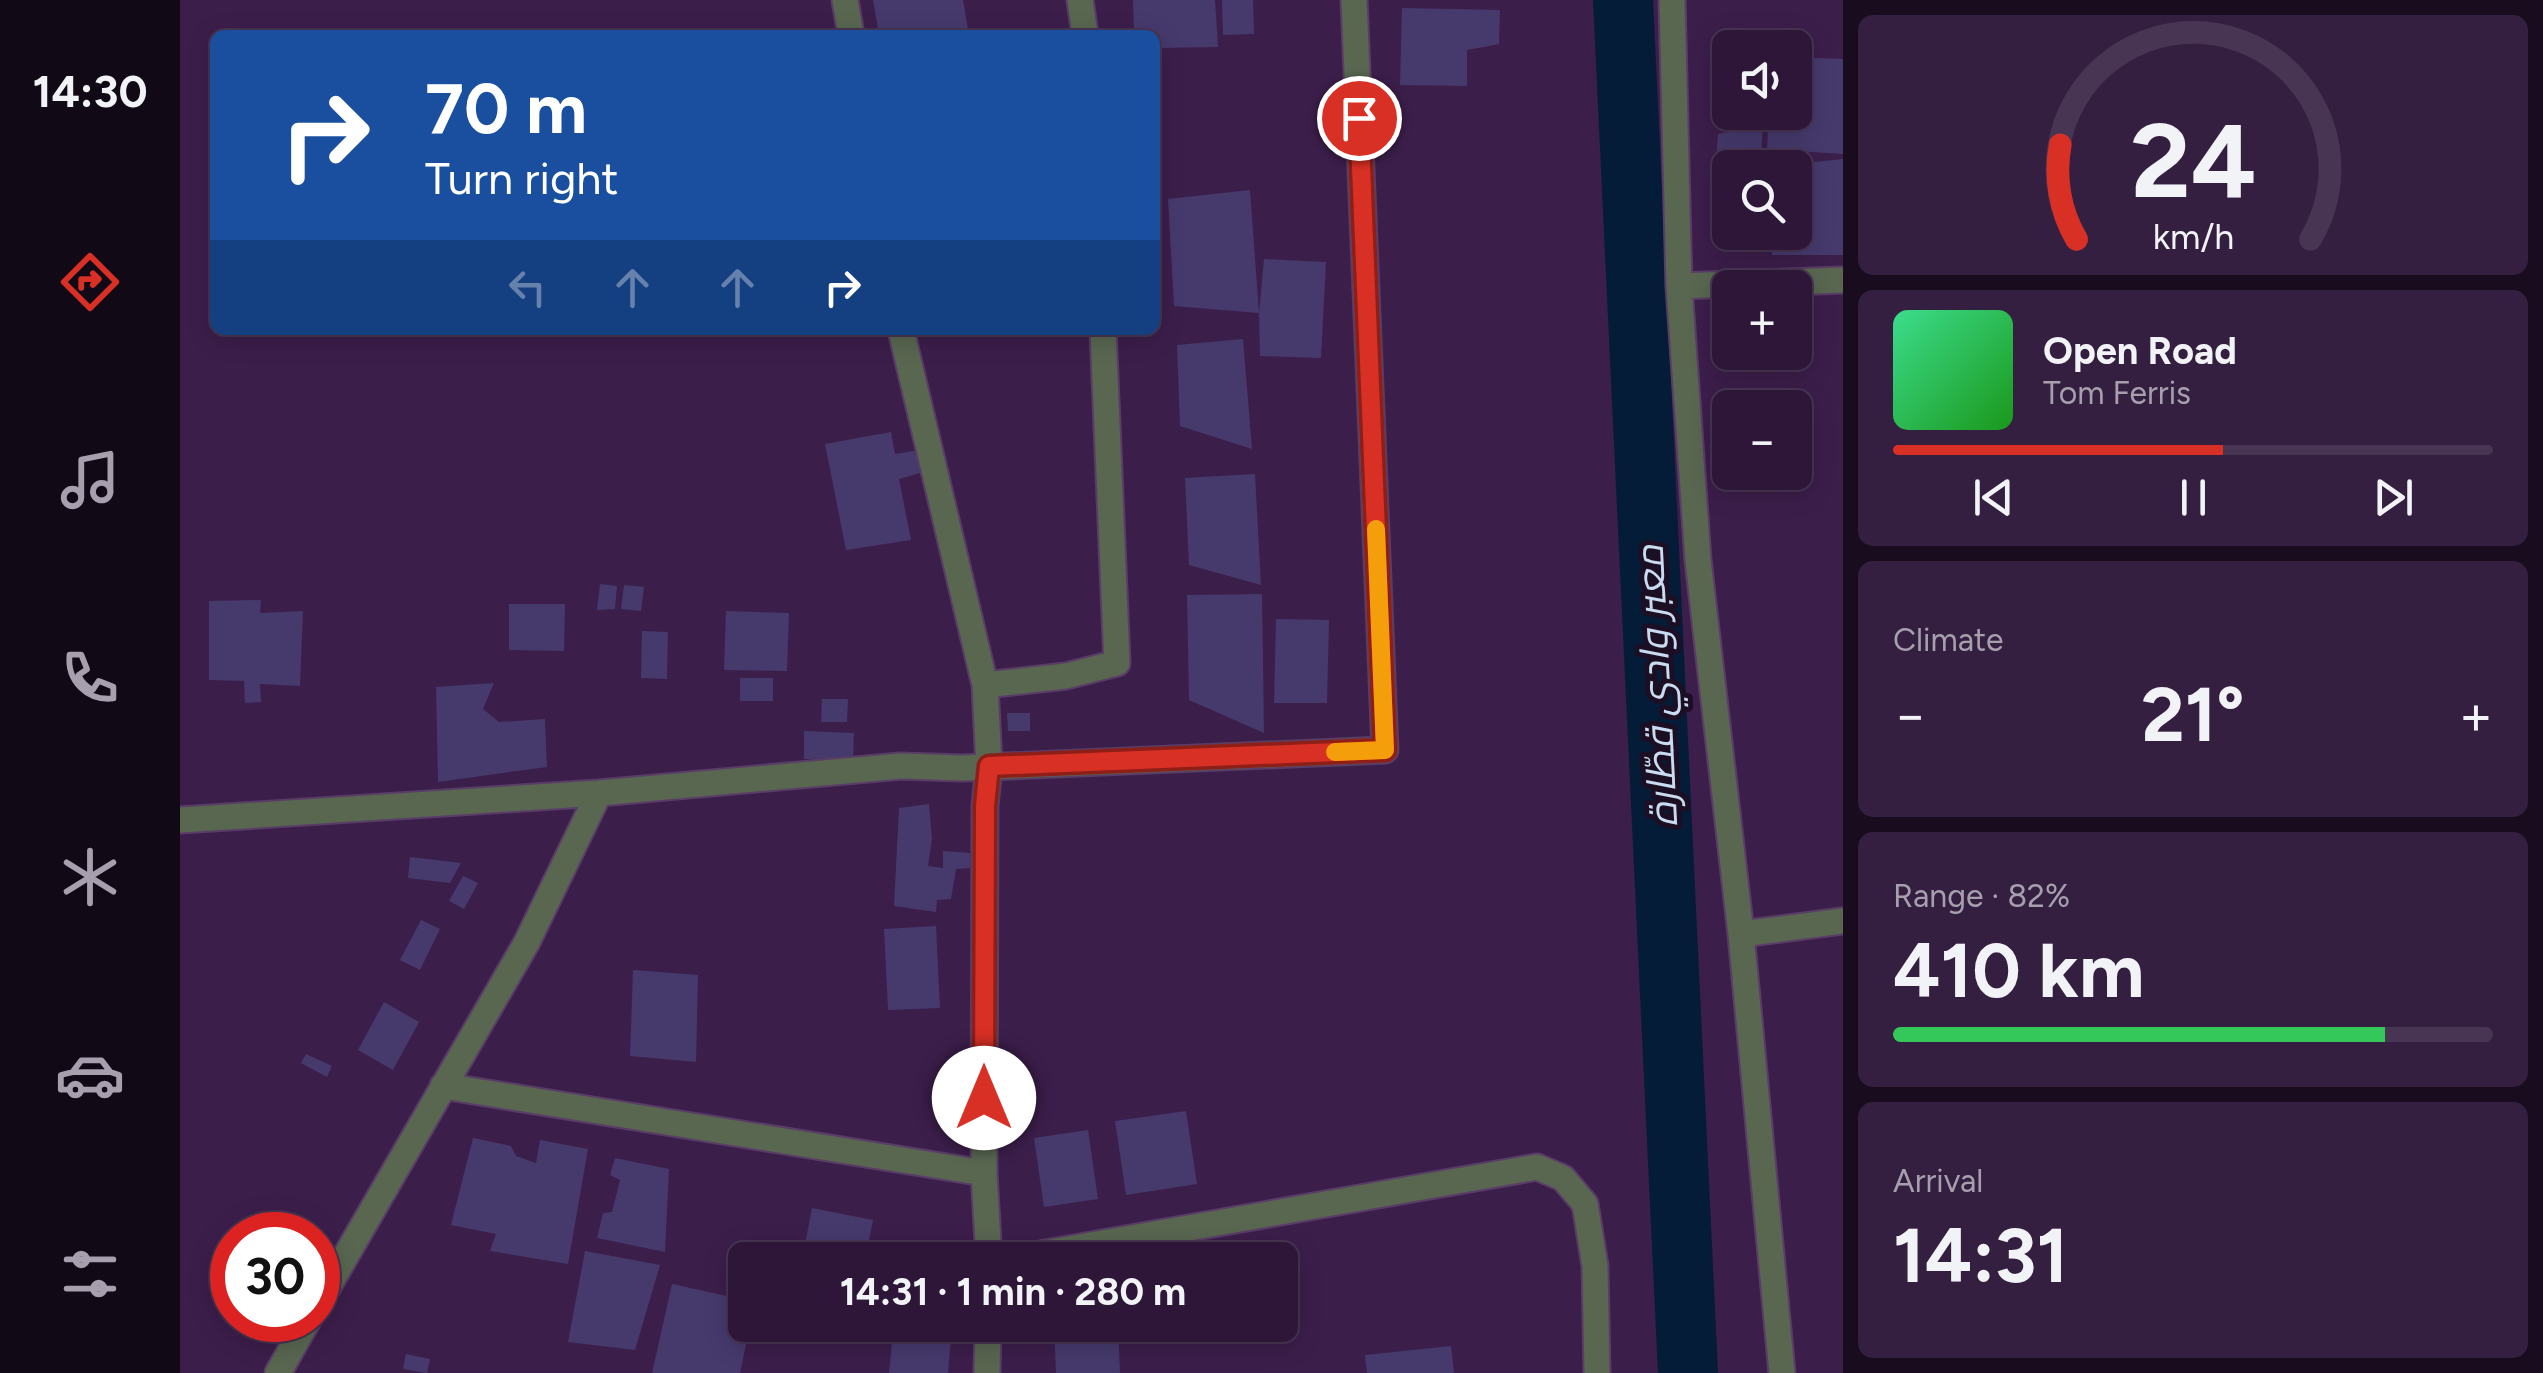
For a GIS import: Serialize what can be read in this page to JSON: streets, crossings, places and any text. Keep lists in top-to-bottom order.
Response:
{
  "water": ["معبر وادي قطّارة"],
  "page": {
    "tabs": "14:30",
    "map_buttons": ["+", "−"],
    "turn": ["70 m", "Turn right"],
    "song": ["Open Road", "Tom Ferris"],
    "tile": [
      "Climate",
      ["Range · 82%", "410 km"],
      ["Arrival", "14:31"]
    ],
    "heat": ["−", "21°", "+"],
    "limit": "30",
    "trip": "14:31 · 1 min · 280 m",
    "gauge": ["24", "km/h"]
  }
}
